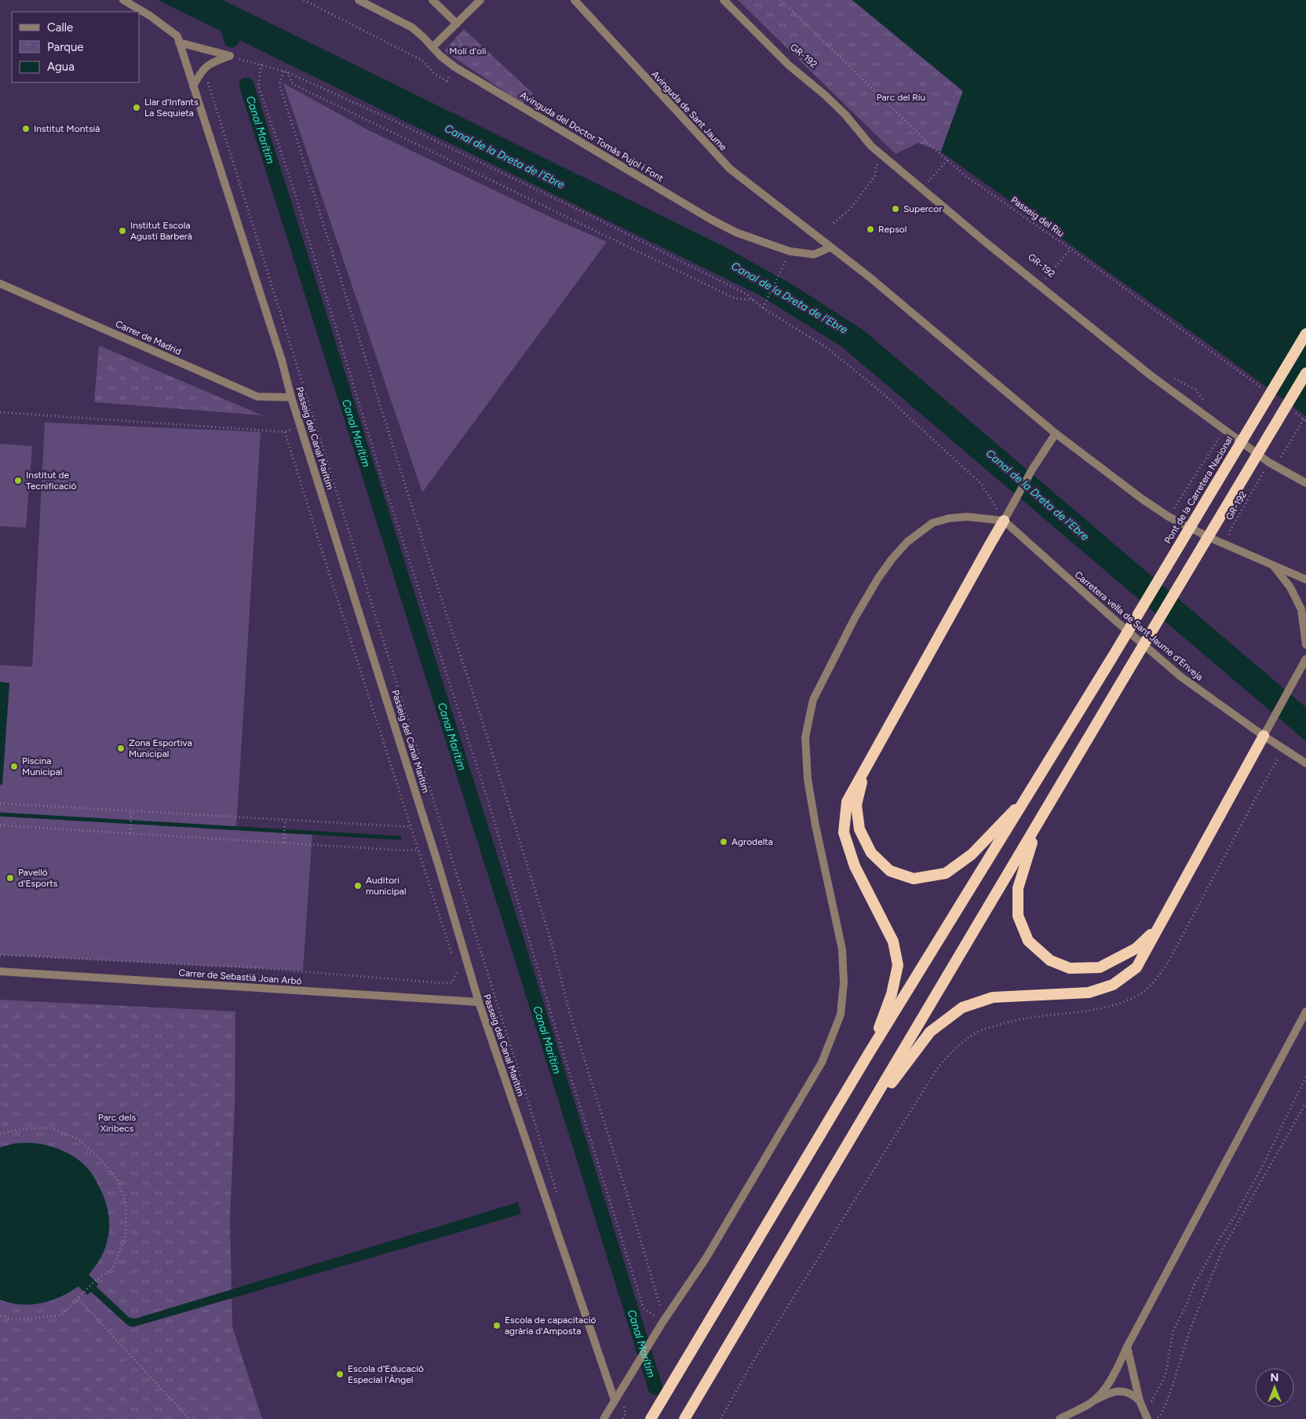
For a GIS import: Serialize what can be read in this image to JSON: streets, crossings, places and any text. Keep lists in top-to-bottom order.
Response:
{
  "streets": {
    "highway": ["Pont de la Carretera Nacional"],
    "street": [
      "Avinguda de Sant Jaume",
      "Avinguda del Doctor Tomàs Pujol i Font",
      "Carrer de Madrid",
      "Passeig del Canal Marítim",
      "Carretera vella de Sant Jaume d'Enveja",
      "Carrer de Sebastià Joan Arbó"
    ],
    "path": ["GR-192", "Passeig del Riu"]
  },
  "crossings": [
    ["GR-192", "Avinguda de Sant Jaume"],
    ["Avinguda de Sant Jaume", "Avinguda del Doctor Tomàs Pujol i Font"],
    ["Carrer de Madrid", "Passeig del Canal Marítim"],
    ["Passeig del Canal Marítim", "Carrer de Sebastià Joan Arbó"]
  ],
  "water": ["Canal Marítim", "Canal de la Dreta de l'Ebre"],
  "parks": ["Molí d'oli", "Parc del Riu", "Parc dels Xiribecs"],
  "places": [
    "Llar d'Infants La Sequieta",
    "Institut Montsià",
    "Supercor",
    "Repsol",
    "Institut Escola Agustí Barberà",
    "Institut de Tecnificació",
    "Zona Esportiva Municipal",
    "Piscina Municipal",
    "Agrodelta",
    "Pavelló d'Esports",
    "Auditori municipal",
    "Escola de capacitació agrària d'Amposta",
    "Escola d'Educació Especial l'Àngel"
  ],
  "legend": ["Calle", "Parque", "Agua"],
  "north": "top"
}
